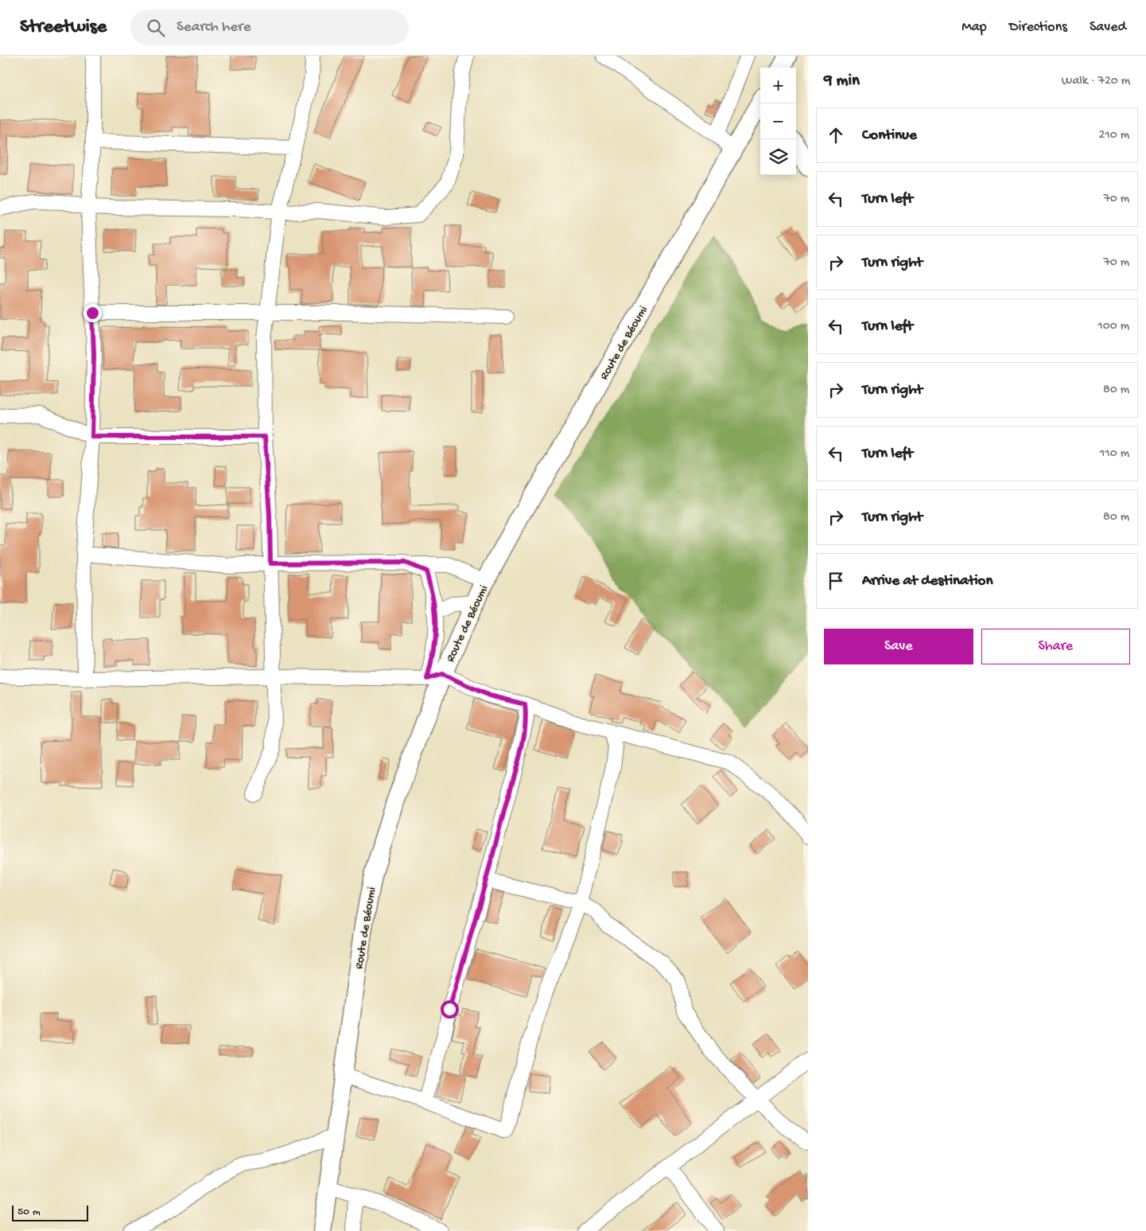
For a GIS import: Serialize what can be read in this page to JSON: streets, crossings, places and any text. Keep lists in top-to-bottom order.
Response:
{
  "streets": {
    "main road": ["Route de Béoumi"]
  },
  "scale_bar": "50 m",
  "page": {
    "header": "Streetwise",
    "search": "Search here",
    "nav": ["Map", "Directions", "Saved"],
    "heading": ["9 min", "Walk · 720 m"],
    "map_buttons": ["+", "−"],
    "list": [
      ["Continue", "210 m"],
      ["Turn left", "70 m"],
      ["Turn right", "70 m"],
      ["Turn left", "100 m"],
      ["Turn right", "80 m"],
      ["Turn left", "110 m"],
      ["Turn right", "80 m"],
      "Arrive at destination"
    ],
    "buttons": ["Save", "Share"],
    "scale": "50 m"
  }
}
